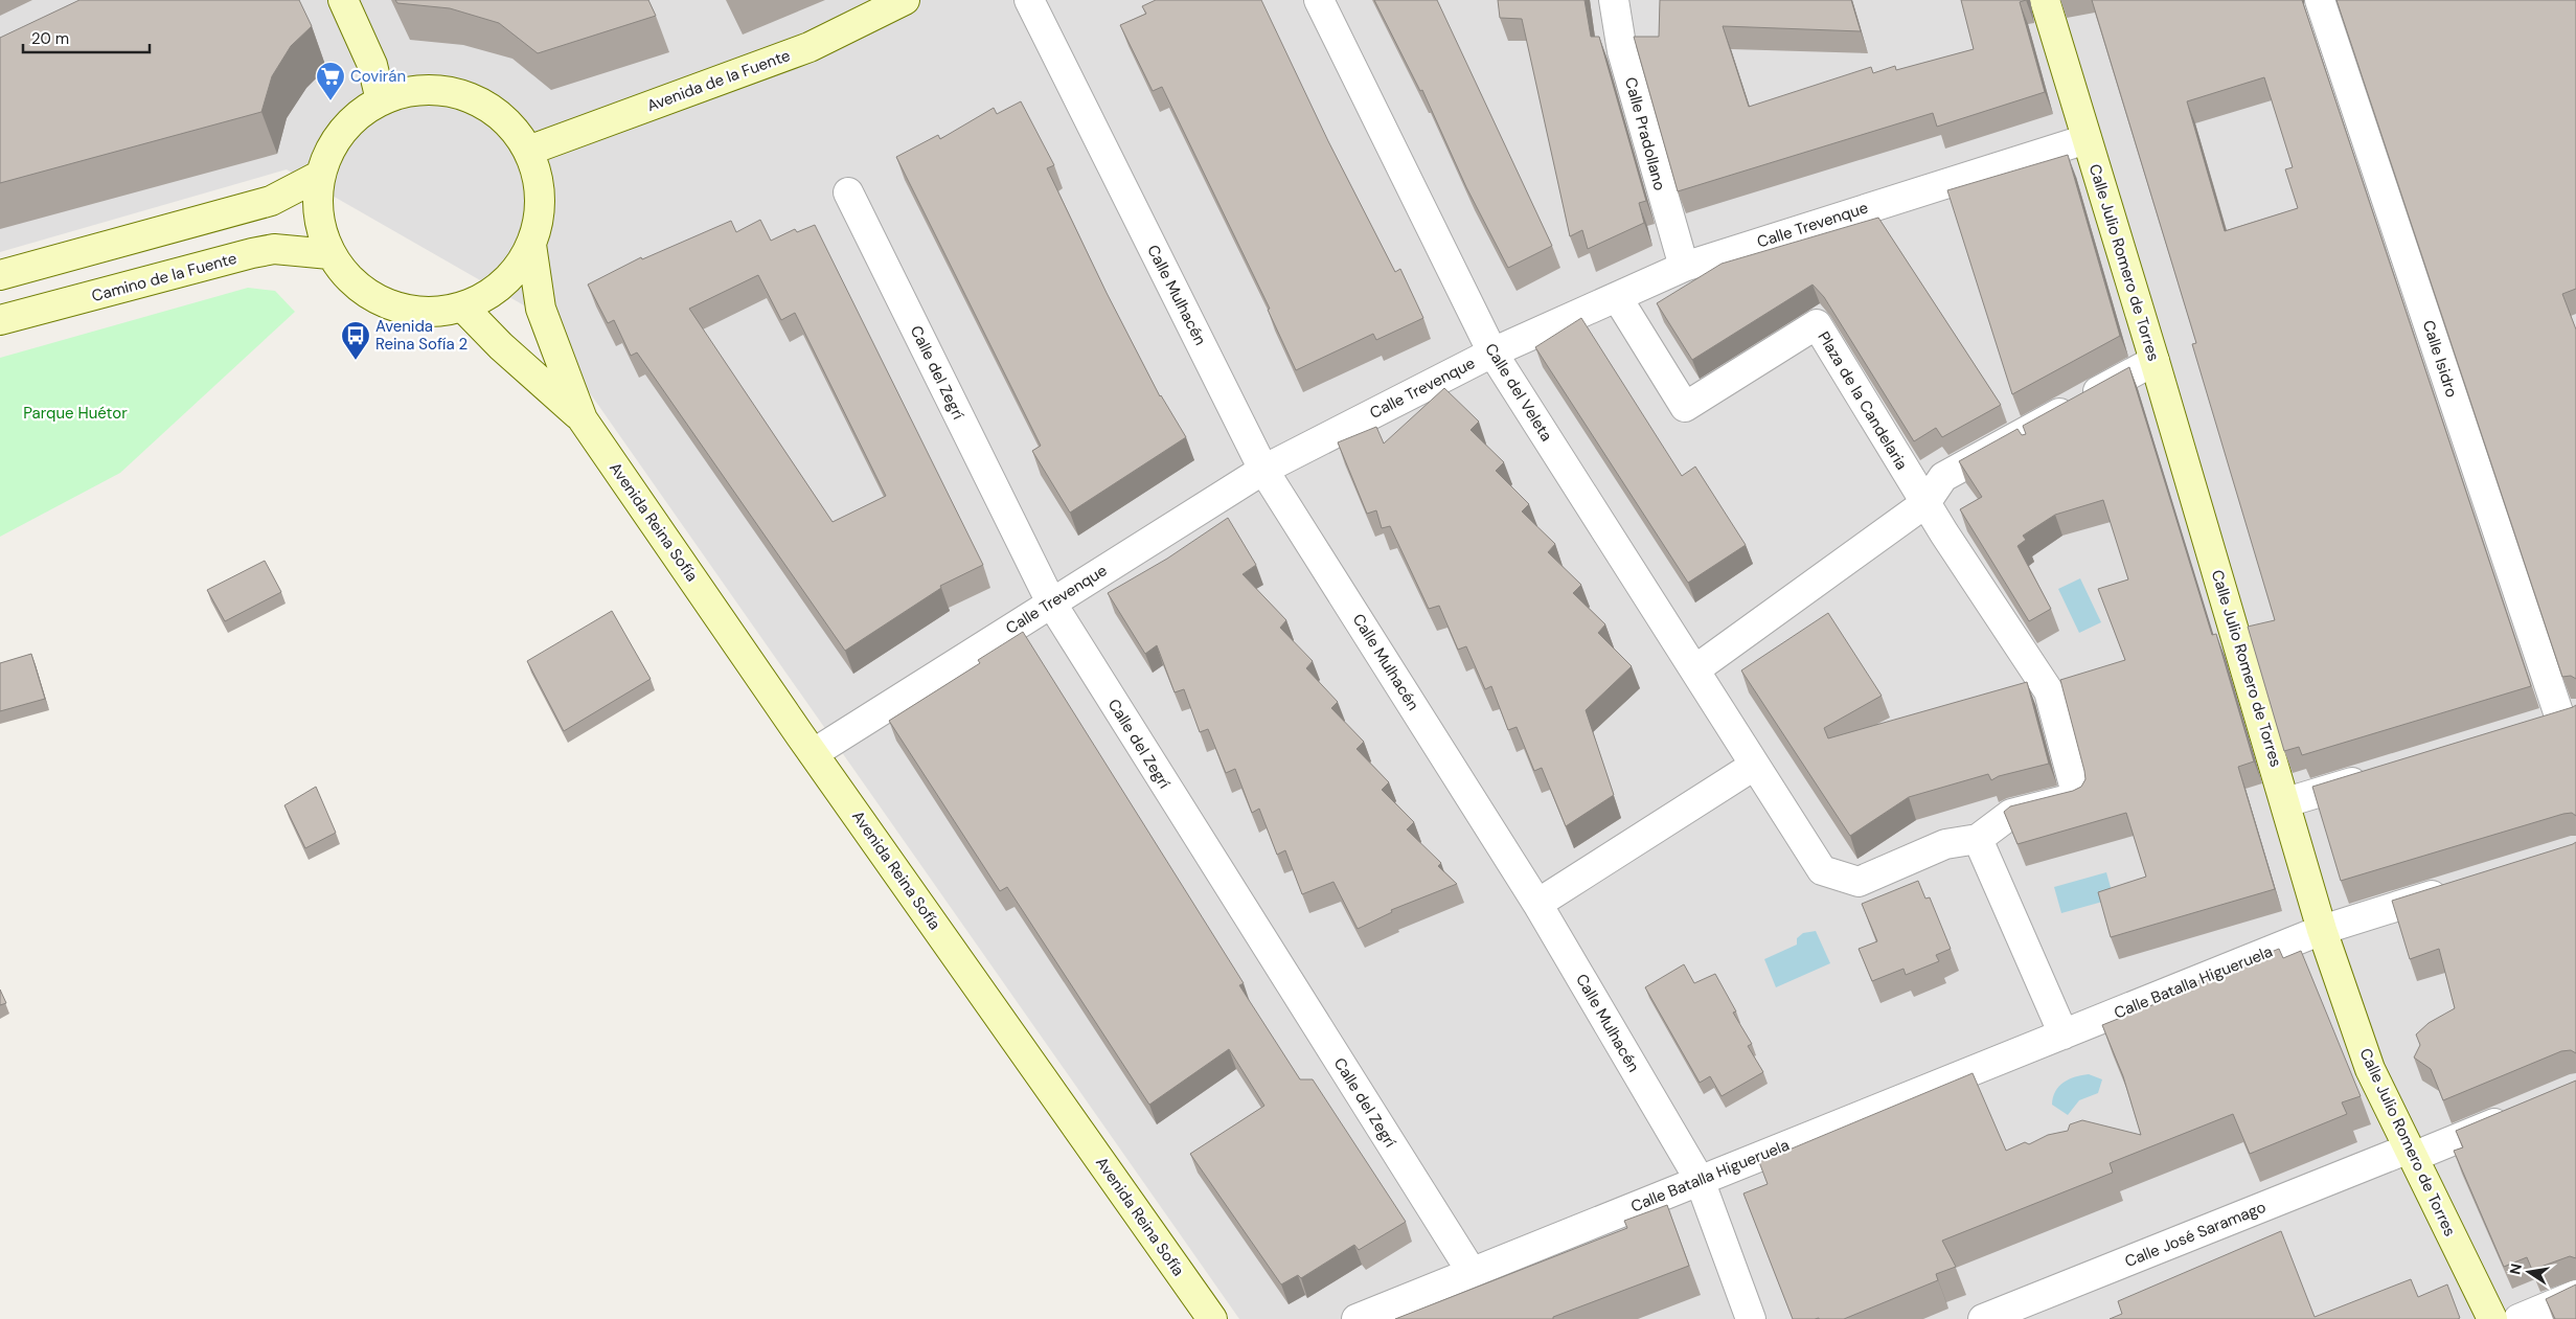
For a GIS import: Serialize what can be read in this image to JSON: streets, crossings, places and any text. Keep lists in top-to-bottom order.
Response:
{
  "streets": {
    "street": [
      "Avenida de la Fuente",
      "Calle Pradollano",
      "Calle Trevenque",
      "Calle Julio Romero de Torres",
      "Camino de la Fuente",
      "Calle Mulhacén",
      "Calle Isidro",
      "Calle del Zegrí",
      "Calle del Veleta",
      "Plaza de la Candelaria",
      "Avenida Reina Sofía",
      "Calle Batalla Higueruela",
      "Calle José Saramago"
    ]
  },
  "crossings": [
    ["Calle Pradollano", "Calle Trevenque"],
    ["Calle Trevenque", "Calle Julio Romero de Torres"],
    ["Calle Trevenque", "Calle Mulhacén"],
    ["Calle Trevenque", "Calle del Zegrí"],
    ["Calle Trevenque", "Calle del Veleta"],
    ["Calle Trevenque", "Plaza de la Candelaria"],
    ["Calle Trevenque", "Avenida Reina Sofía"],
    ["Calle Julio Romero de Torres", "Calle Batalla Higueruela"],
    ["Calle Julio Romero de Torres", "Calle José Saramago"],
    ["Calle Mulhacén", "Calle Batalla Higueruela"],
    ["Calle del Zegrí", "Calle Batalla Higueruela"],
    ["Calle del Veleta", "Plaza de la Candelaria"]
  ],
  "parks": ["Parque Huétor"],
  "places": {
    "supermarket": ["Covirán"],
    "bus stop": ["Avenida Reina Sofía 2"]
  },
  "scale_bar": "20 m",
  "north": "left"
}
